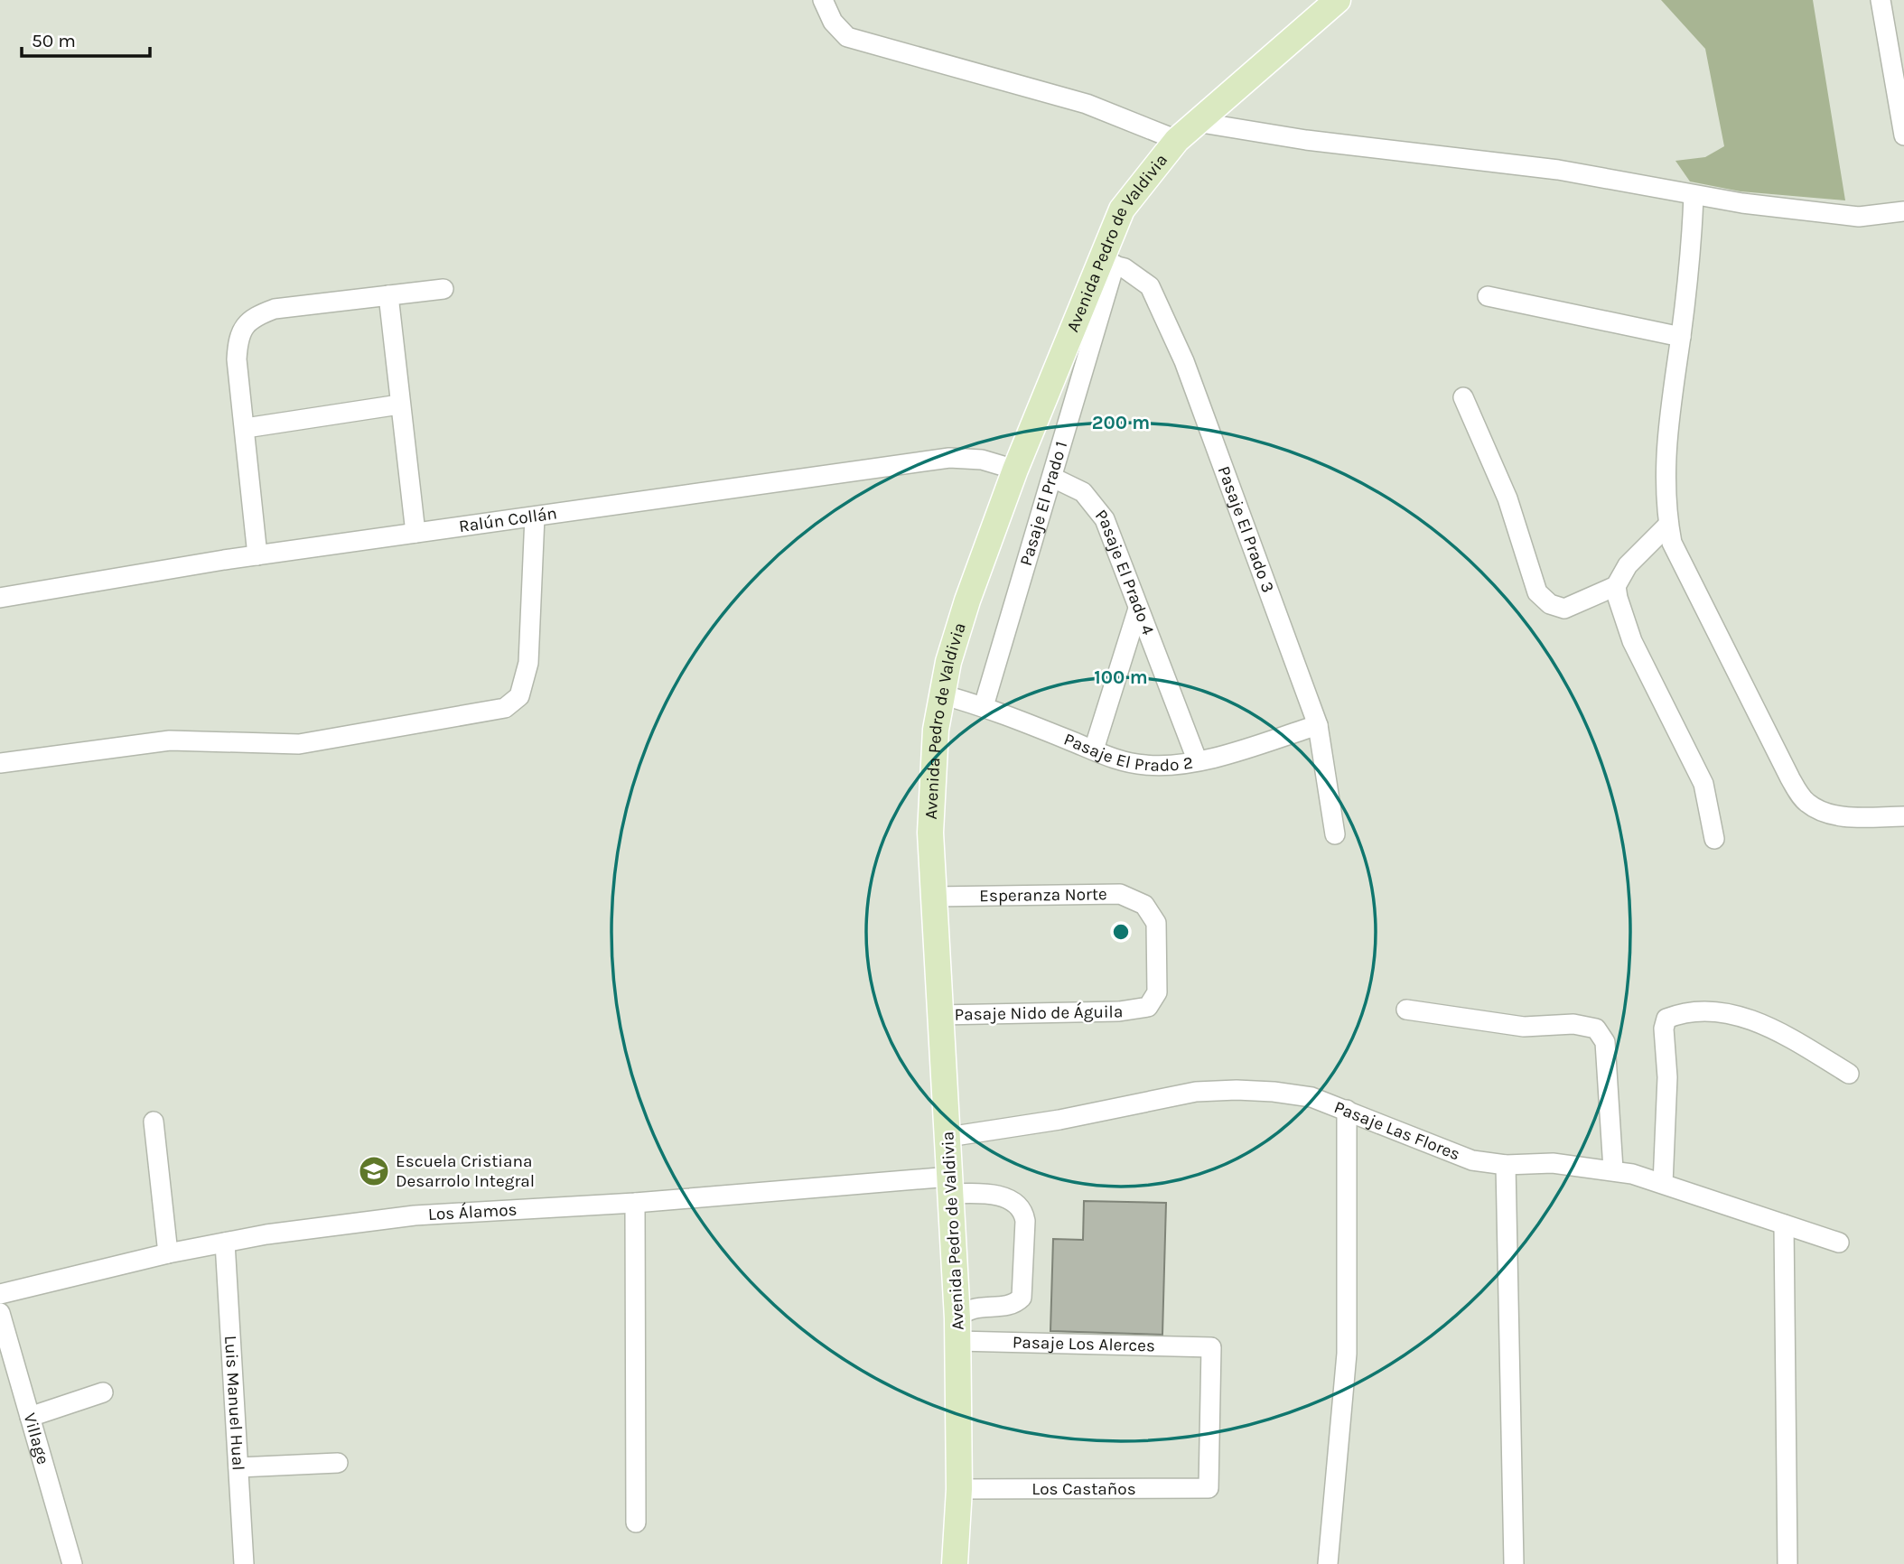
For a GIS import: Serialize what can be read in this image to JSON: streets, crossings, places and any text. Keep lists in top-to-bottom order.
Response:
{
  "streets": {
    "main road": ["Avenida Pedro de Valdivia"],
    "street": [
      "Pasaje El Prado 1",
      "Ralún Collán",
      "Pasaje El Prado 3",
      "Pasaje El Prado 4",
      "Pasaje El Prado 2",
      "Esperanza Norte",
      "Pasaje Nido de Águila",
      "Pasaje Las Flores",
      "Los Álamos",
      "Pasaje Los Alerces",
      "Luis Manuel Hual",
      "Village",
      "Los Castaños"
    ]
  },
  "crossings": [
    ["Avenida Pedro de Valdivia", "Pasaje El Prado 1"],
    ["Avenida Pedro de Valdivia", "Ralún Collán"],
    ["Avenida Pedro de Valdivia", "Pasaje El Prado 3"],
    ["Avenida Pedro de Valdivia", "Pasaje El Prado 2"],
    ["Avenida Pedro de Valdivia", "Esperanza Norte"],
    ["Avenida Pedro de Valdivia", "Pasaje Nido de Águila"],
    ["Avenida Pedro de Valdivia", "Pasaje Las Flores"],
    ["Avenida Pedro de Valdivia", "Los Álamos"],
    ["Avenida Pedro de Valdivia", "Pasaje Los Alerces"],
    ["Avenida Pedro de Valdivia", "Los Castaños"],
    ["Pasaje El Prado 1", "Pasaje El Prado 3"],
    ["Pasaje El Prado 1", "Pasaje El Prado 4"],
    ["Pasaje El Prado 1", "Pasaje El Prado 2"],
    ["Pasaje El Prado 3", "Pasaje El Prado 2"],
    ["Pasaje El Prado 4", "Pasaje El Prado 2"],
    ["Esperanza Norte", "Pasaje Nido de Águila"],
    ["Los Álamos", "Pasaje Los Alerces"],
    ["Los Álamos", "Luis Manuel Hual"],
    ["Pasaje Los Alerces", "Los Castaños"]
  ],
  "places": {
    "school or university": ["Escuela Cristiana Desarrolo Integral"]
  },
  "scale_bar": "50 m",
  "rings": ["200 m", "100 m"]
}
